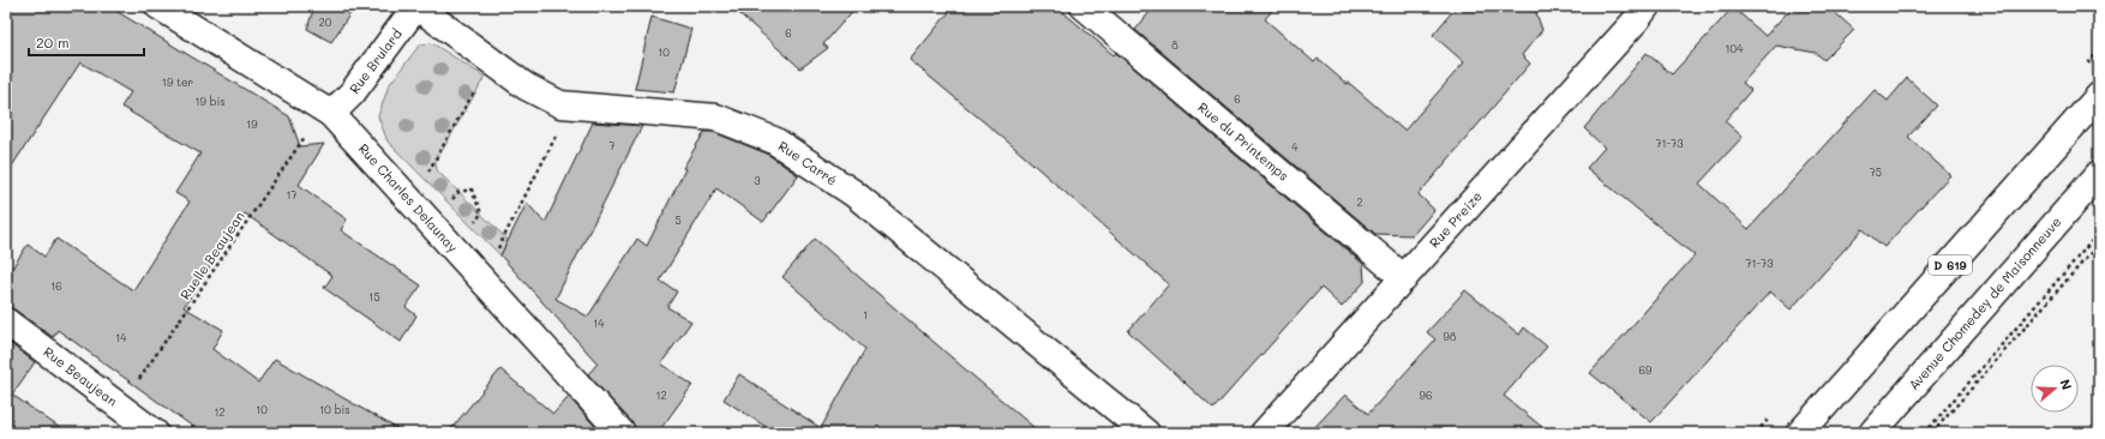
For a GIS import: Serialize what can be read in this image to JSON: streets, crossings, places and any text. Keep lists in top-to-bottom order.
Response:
{
  "streets": {
    "street": [
      "Rue Brulard",
      "Rue du Printemps",
      "Rue Carré",
      "Rue Charles Delaunay",
      "Rue Preize",
      "D 619",
      "Avenue Chomedey de Maisonneuve",
      "Rue Beaujean"
    ],
    "path": ["Ruelle Beaujean"]
  },
  "crossings": [
    ["Rue Brulard", "Rue Carré"],
    ["Rue Brulard", "Rue Charles Delaunay"],
    ["Rue du Printemps", "Rue Preize"]
  ],
  "house_numbers": [
    "20",
    "6",
    "8",
    "104",
    "10",
    "19 ter",
    "6",
    "19 bis",
    "19",
    "71-73",
    "7",
    "4",
    "75",
    "3",
    "17",
    "2",
    "5",
    "71-73",
    "16",
    "15",
    "1",
    "14",
    "98",
    "14",
    "69",
    "12",
    "96",
    "10",
    "10 bis",
    "12"
  ],
  "scale_bar": "20 m",
  "north": "right"
}
